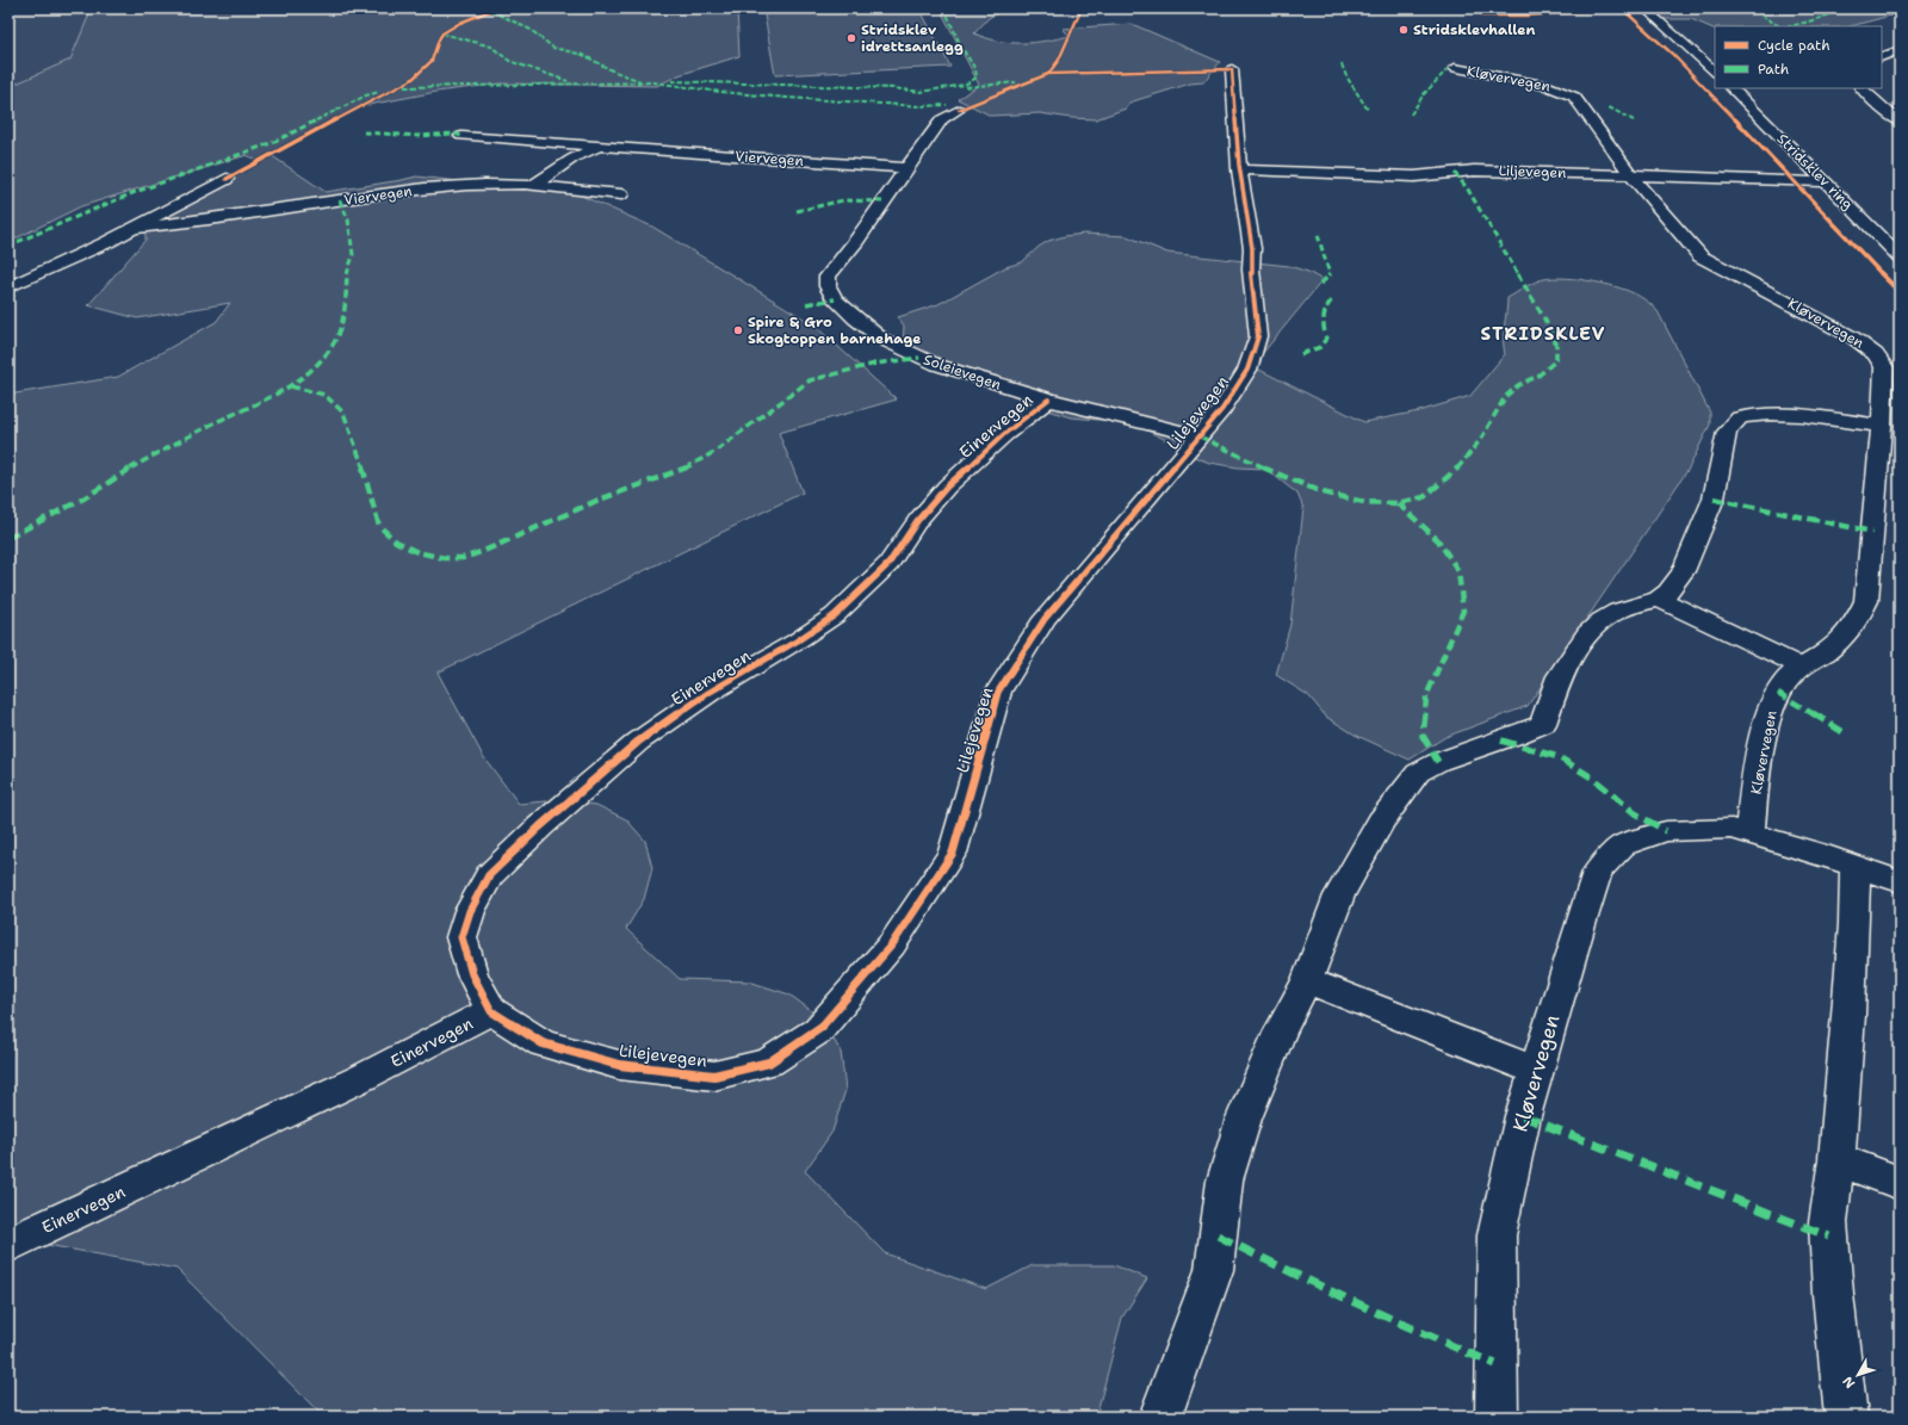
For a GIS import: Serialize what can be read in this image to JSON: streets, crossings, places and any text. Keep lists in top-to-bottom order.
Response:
{
  "streets": {
    "street": [
      "Kløvervegen",
      "Viervegen",
      "Liljevegen",
      "Stridsklev ring",
      "Soleievegen",
      "Lilejevegen",
      "Einervegen"
    ]
  },
  "crossings": [
    ["Kløvervegen", "Liljevegen"],
    ["Viervegen", "Soleievegen"],
    ["Liljevegen", "Stridsklev ring"],
    ["Liljevegen", "Lilejevegen"],
    ["Soleievegen", "Lilejevegen"],
    ["Soleievegen", "Einervegen"],
    ["Lilejevegen", "Einervegen"]
  ],
  "districts": ["STRIDSKLEV"],
  "places": ["Stridsklevhallen", "Stridsklev idrettsanlegg", "Spire & Gro Skogtoppen barnehage"],
  "legend": ["Cycle path", "Path"],
  "north": "bottom left"
}
